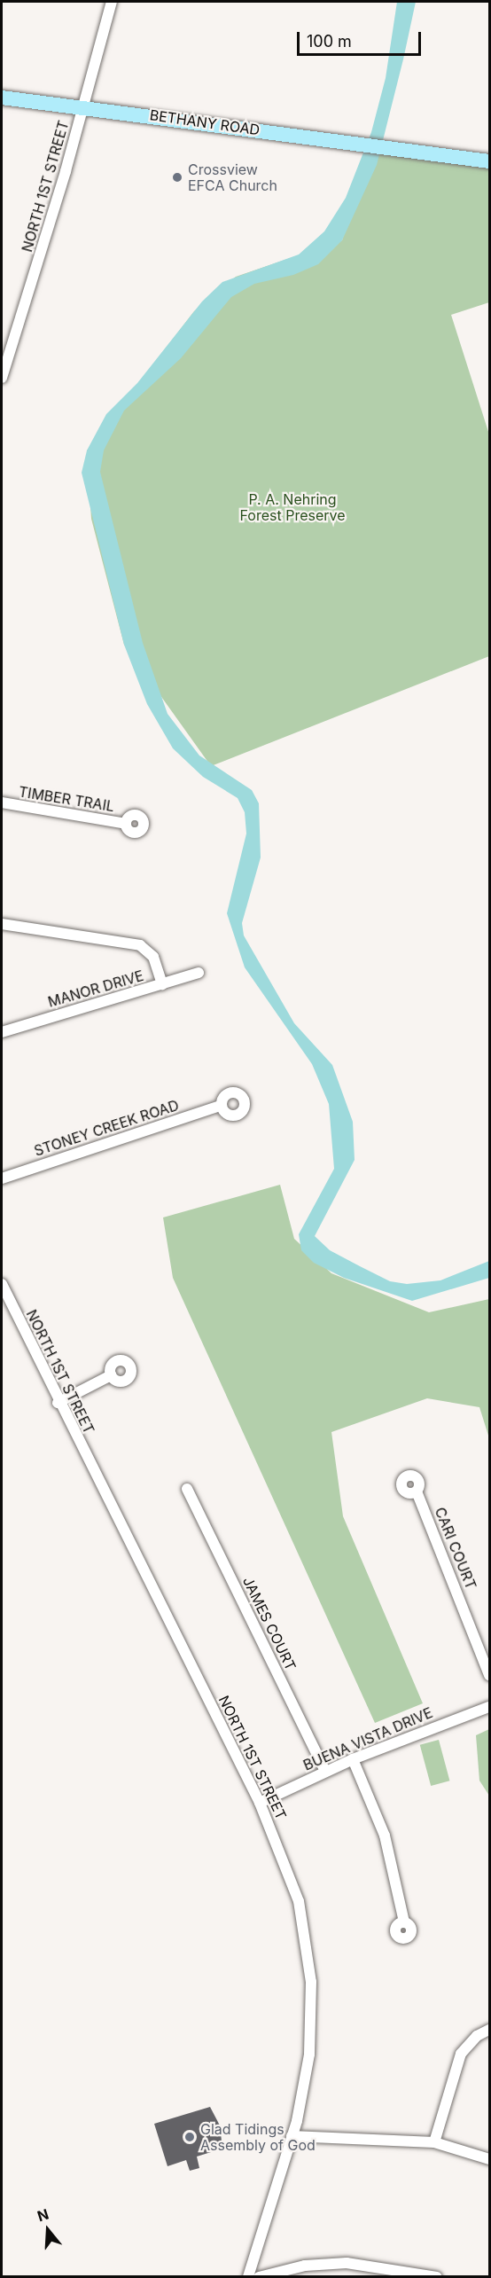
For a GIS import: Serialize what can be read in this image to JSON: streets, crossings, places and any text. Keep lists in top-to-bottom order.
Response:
{
  "streets": {
    "main road": ["BETHANY ROAD"],
    "street": [
      "NORTH 1ST STREET",
      "TIMBER TRAIL",
      "MANOR DRIVE",
      "STONEY CREEK ROAD",
      "CARI COURT",
      "JAMES COURT",
      "BUENA VISTA DRIVE"
    ]
  },
  "crossings": [
    ["BETHANY ROAD", "NORTH 1ST STREET"],
    ["NORTH 1ST STREET", "BUENA VISTA DRIVE"],
    ["JAMES COURT", "BUENA VISTA DRIVE"]
  ],
  "parks": ["P. A. Nehring Forest Preserve"],
  "places": ["Crossview EFCA Church", "Glad Tidings Assembly of God"],
  "scale_bar": "100 m",
  "north": "top"
}
